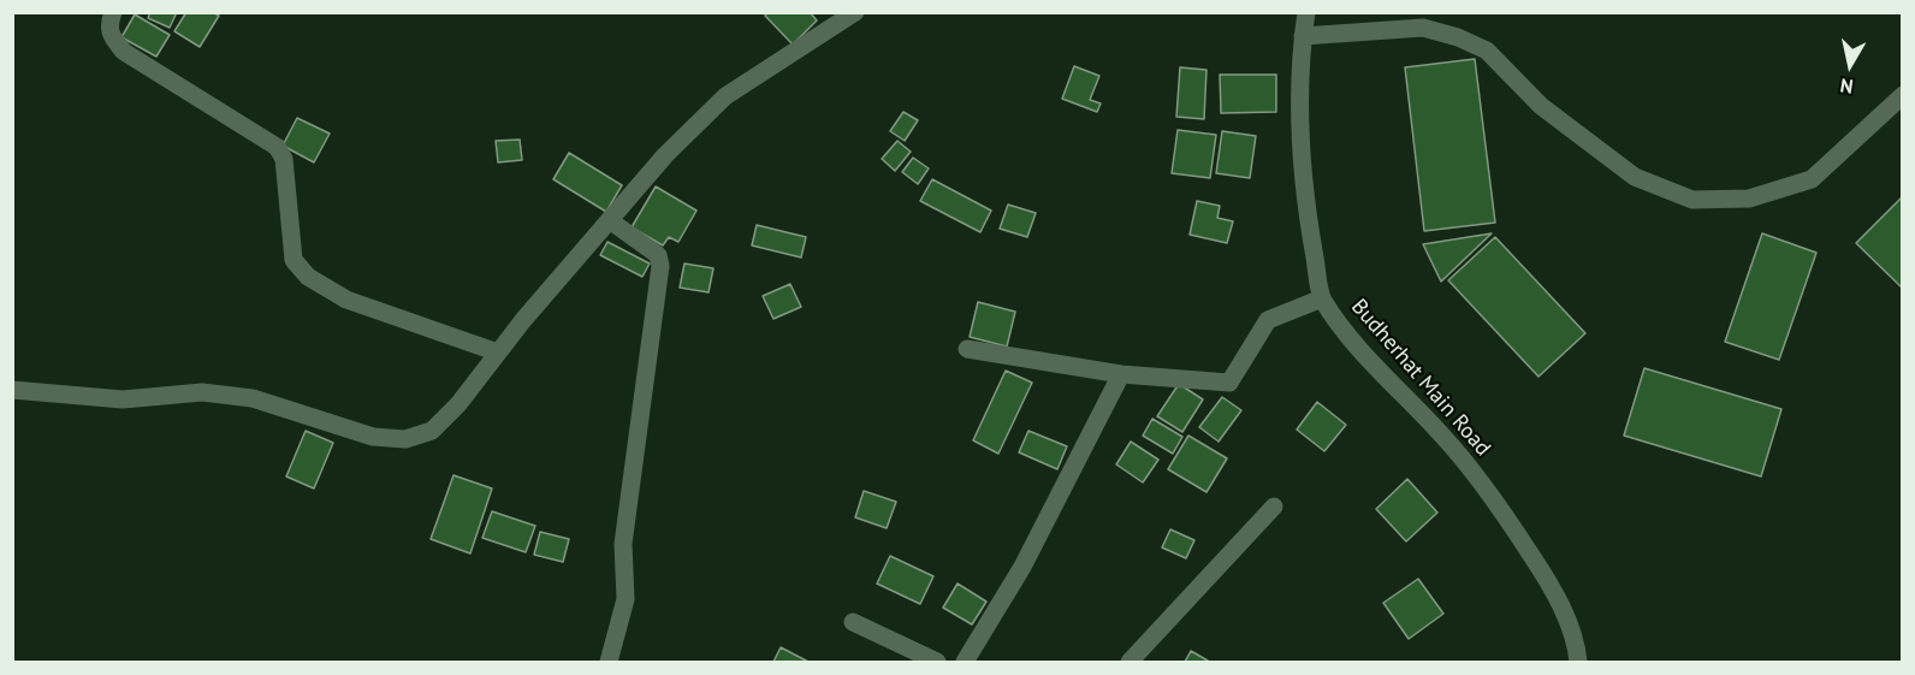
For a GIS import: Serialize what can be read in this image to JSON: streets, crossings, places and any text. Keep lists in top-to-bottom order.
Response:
{
  "streets": {
    "street": ["Budherhat Main Road"]
  },
  "north": "bottom"
}
